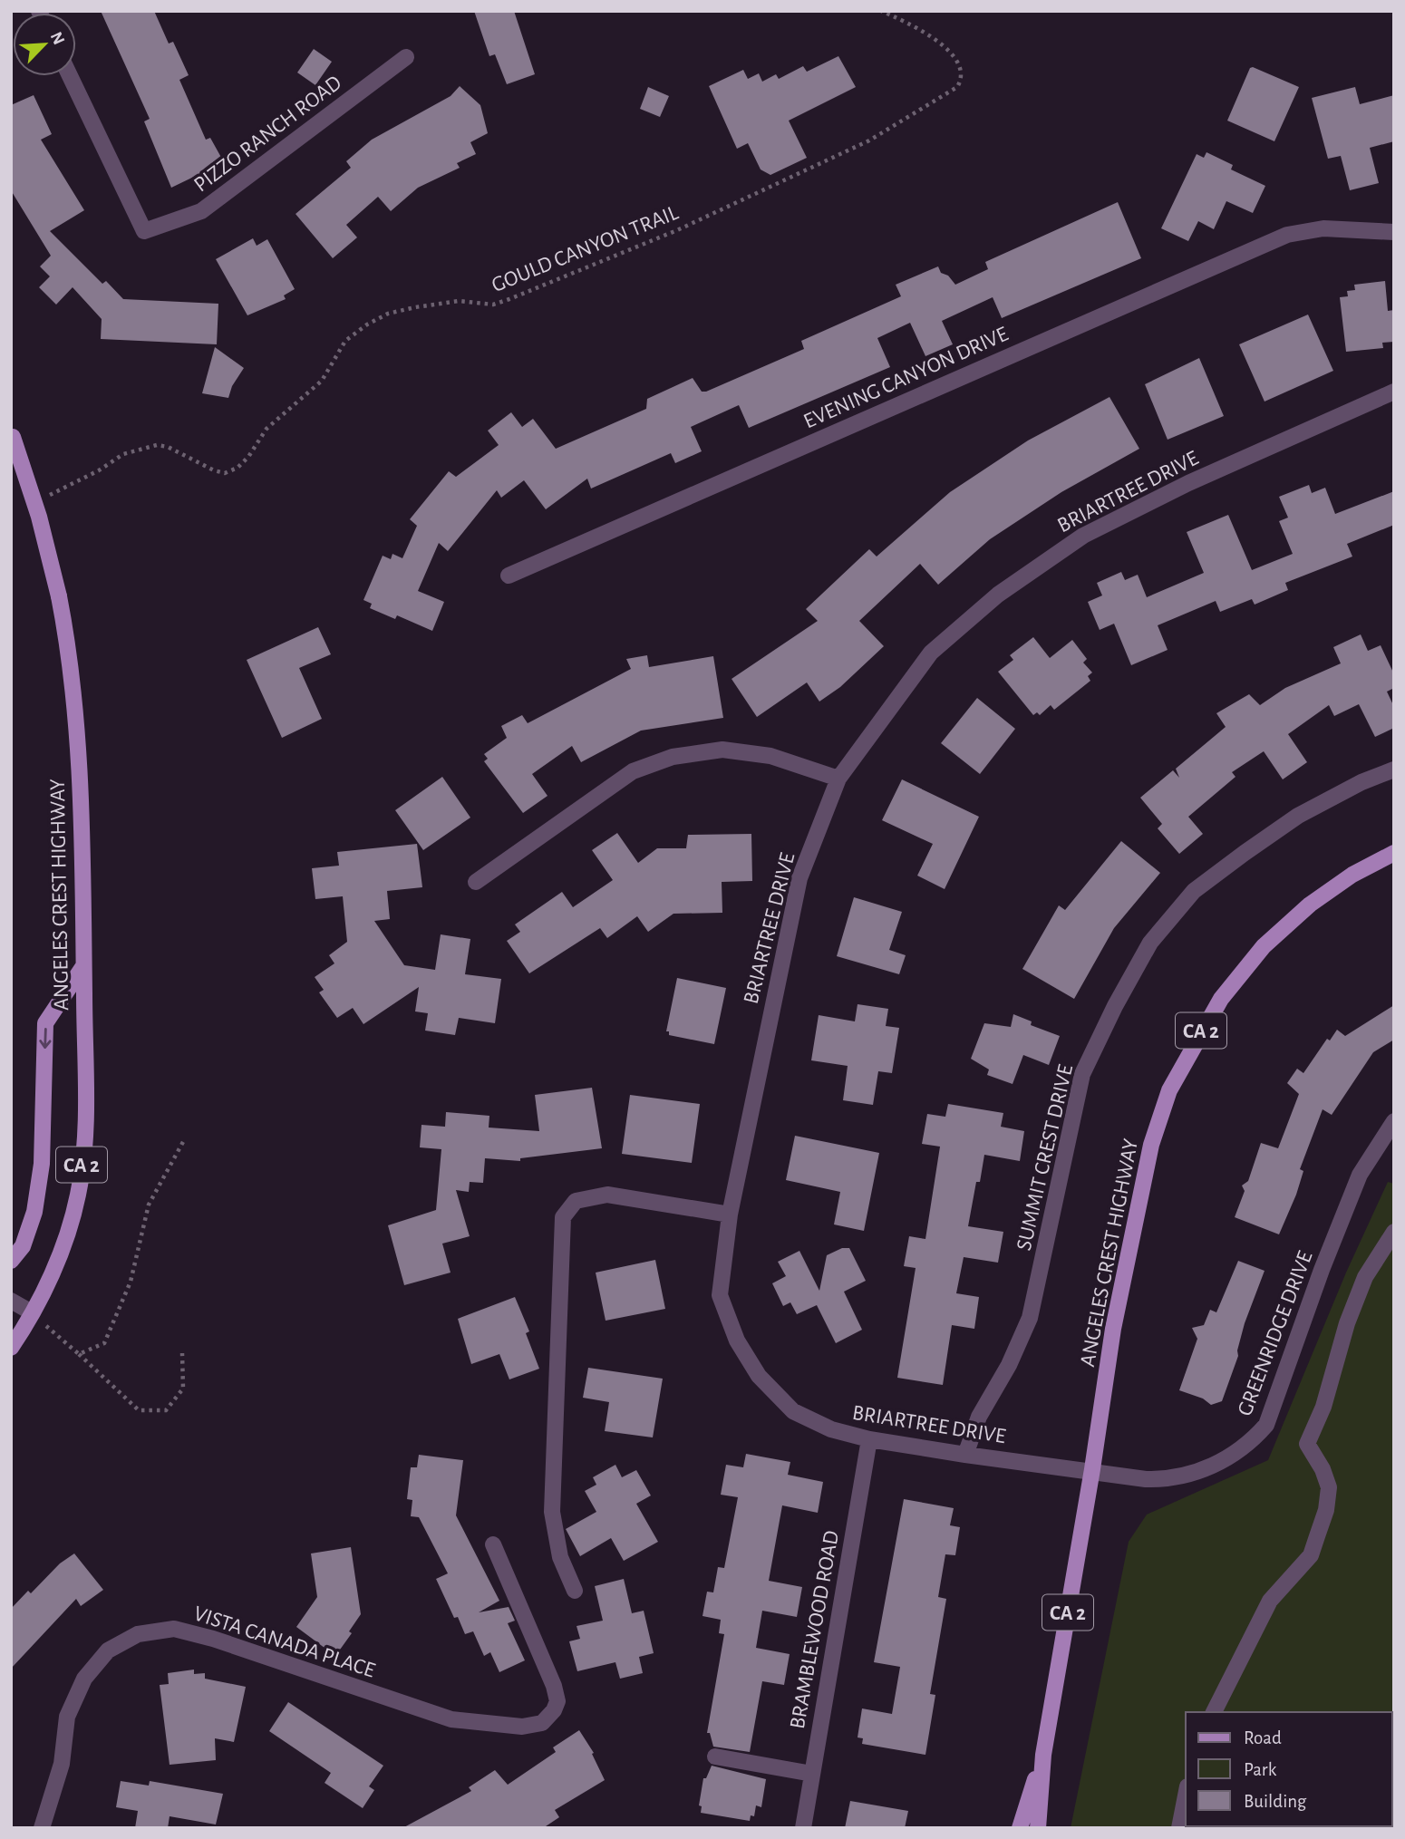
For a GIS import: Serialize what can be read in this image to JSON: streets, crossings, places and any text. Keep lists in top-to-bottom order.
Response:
{
  "streets": {
    "main road": ["ANGELES CREST HIGHWAY", "CA 2"],
    "street": [
      "PIZZO RANCH ROAD",
      "EVENING CANYON DRIVE",
      "BRIARTREE DRIVE",
      "SUMMIT CREST DRIVE",
      "GREENRIDGE DRIVE",
      "BRAMBLEWOOD ROAD",
      "VISTA CANADA PLACE"
    ],
    "path": ["GOULD CANYON TRAIL"]
  },
  "crossings": [
    ["BRIARTREE DRIVE", "ANGELES CREST HIGHWAY"],
    ["BRIARTREE DRIVE", "SUMMIT CREST DRIVE"],
    ["BRIARTREE DRIVE", "GREENRIDGE DRIVE"],
    ["BRIARTREE DRIVE", "BRAMBLEWOOD ROAD"],
    ["ANGELES CREST HIGHWAY", "GREENRIDGE DRIVE"]
  ],
  "legend": ["Road", "Park", "Building"],
  "north": "top right"
}
